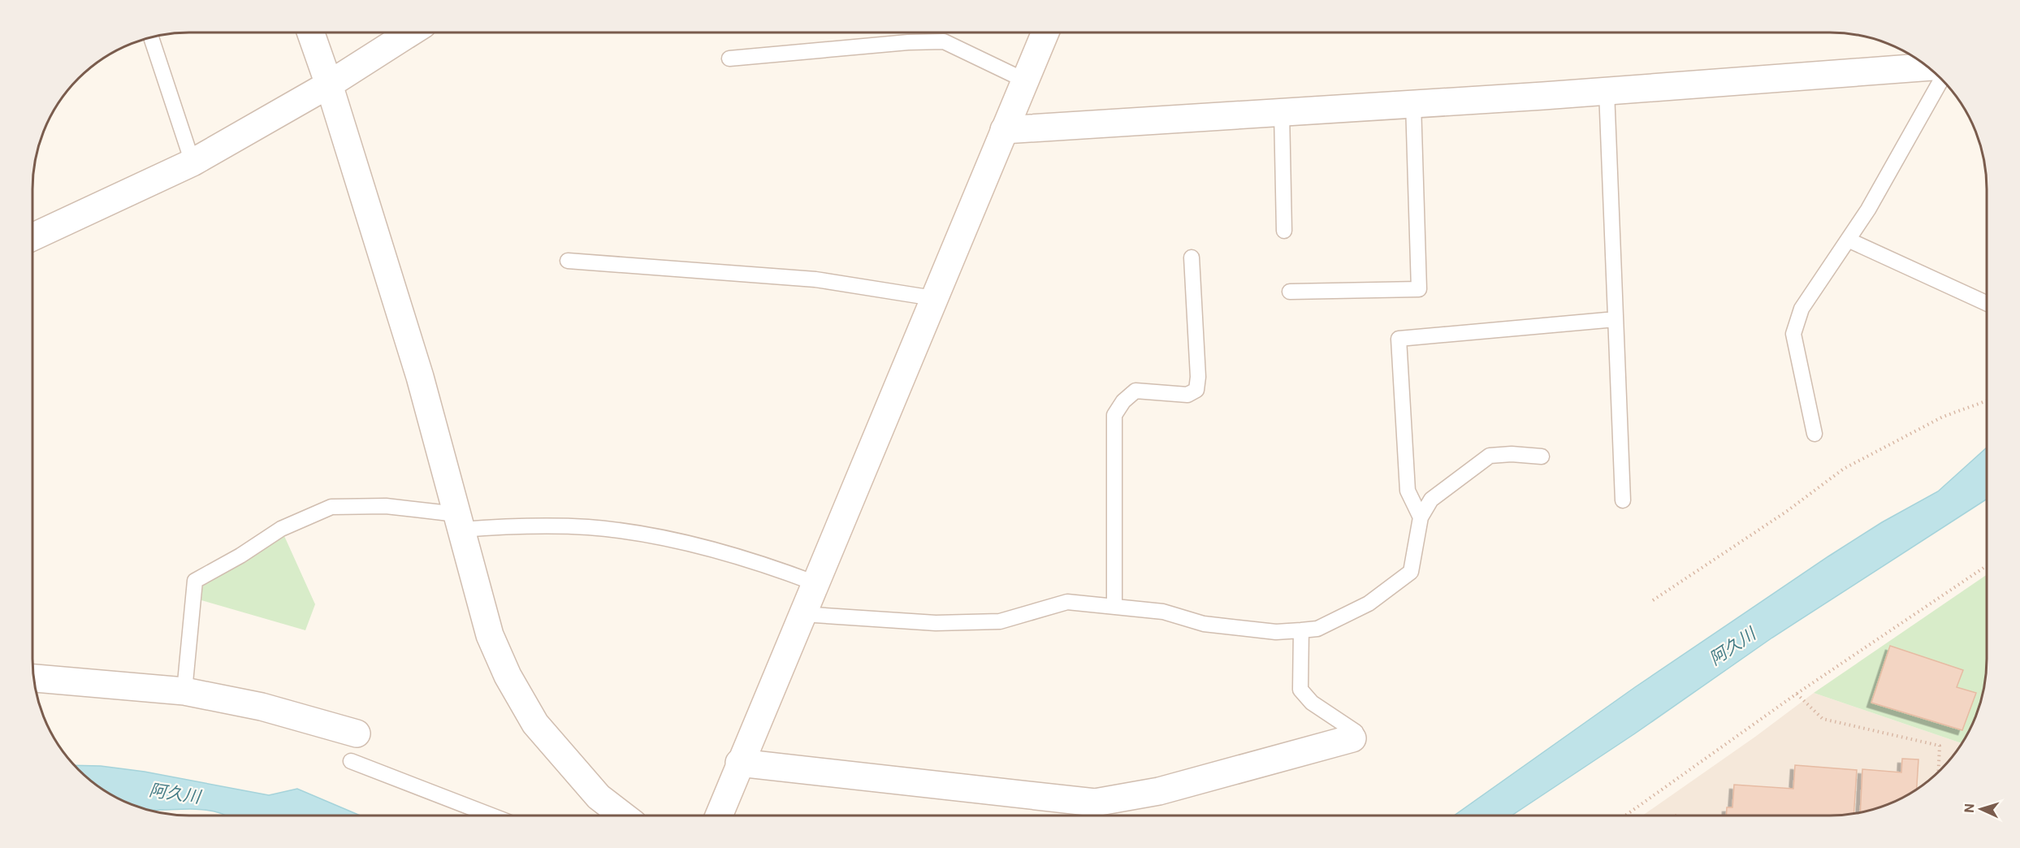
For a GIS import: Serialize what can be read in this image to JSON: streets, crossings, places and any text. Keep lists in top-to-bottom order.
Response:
{
  "water": ["阿久川"],
  "north": "left"
}
